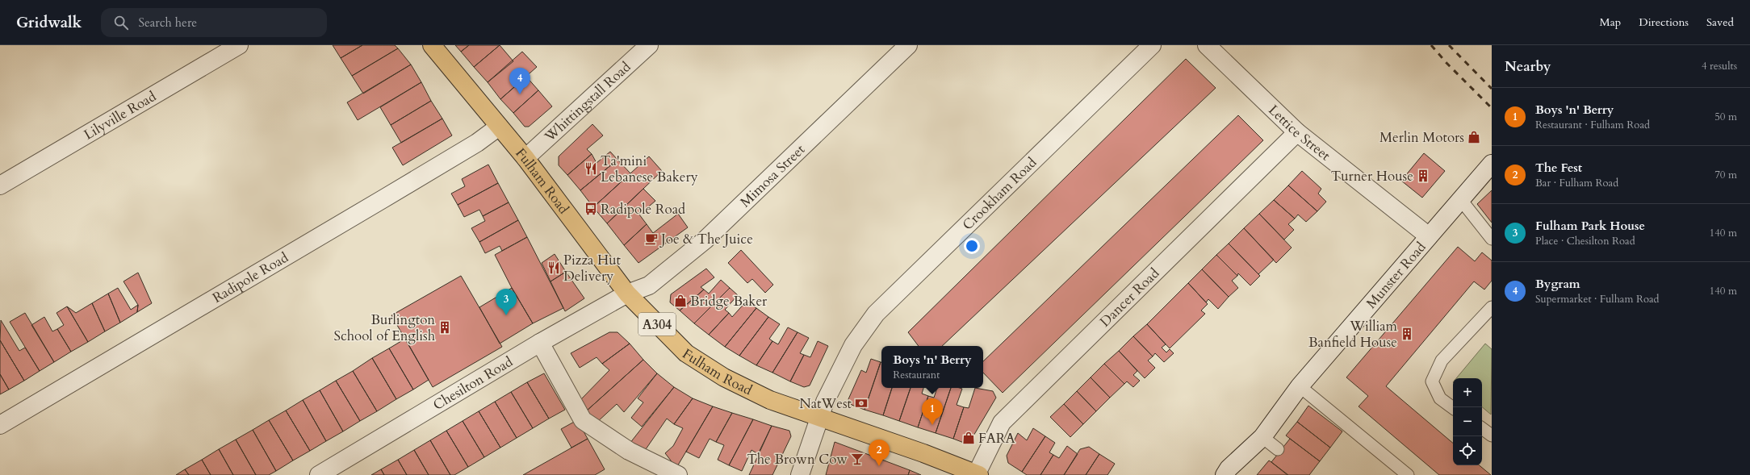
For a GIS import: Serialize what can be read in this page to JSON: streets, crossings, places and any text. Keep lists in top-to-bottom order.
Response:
{
  "streets": {
    "main road": ["Fulham Road", "A304"],
    "street": [
      "Whittingstall Road",
      "Lilyville Road",
      "Lettice Street",
      "Mimosa Street",
      "Crookham Road",
      "Munster Road",
      "Radipole Road",
      "Dancer Road",
      "Chesilton Road"
    ]
  },
  "crossings": [
    ["Whittingstall Road", "Fulham Road"],
    ["Lettice Street", "Munster Road"],
    ["Lettice Street", "Dancer Road"],
    ["Mimosa Street", "Fulham Road"],
    ["Mimosa Street", "Chesilton Road"],
    ["Fulham Road", "Crookham Road"],
    ["Fulham Road", "Radipole Road"],
    ["Fulham Road", "Dancer Road"],
    ["Fulham Road", "Chesilton Road"]
  ],
  "places": {
    "shop": ["Merlin Motors", "Bridge Baker", "FARA"],
    "restaurant": ["Ta'mini Lebanese Bakery", "Pizza Hut Delivery"],
    "building": ["Turner House", "Burlington School of English", "William Banfield House"],
    "bus stop": ["Radipole Road"],
    "cafe": ["Joe & The Juice"],
    "bank": ["NatWest"],
    "bar": ["The Brown Cow"]
  },
  "page": {
    "header": "Gridwalk",
    "search": "Search here",
    "nav": ["Map", "Directions", "Saved"],
    "heading": ["Nearby", "4 results"],
    "pins": [
      "4",
      "3",
      "1",
      "2"
    ],
    "list": [
      {
        "mark": "1",
        "name": "Boys 'n' Berry",
        "note": "Restaurant · Fulham Road",
        "value": "50 m"
      },
      {
        "mark": "2",
        "name": "The Fest",
        "note": "Bar · Fulham Road",
        "value": "70 m"
      },
      {
        "mark": "3",
        "name": "Fulham Park House",
        "note": "Place · Chesilton Road",
        "value": "140 m"
      },
      {
        "mark": "4",
        "name": "Bygram",
        "note": "Supermarket · Fulham Road",
        "value": "140 m"
      }
    ],
    "popup": ["Boys 'n' Berry", "Restaurant"],
    "map_buttons": ["+", "−"]
  }
}
